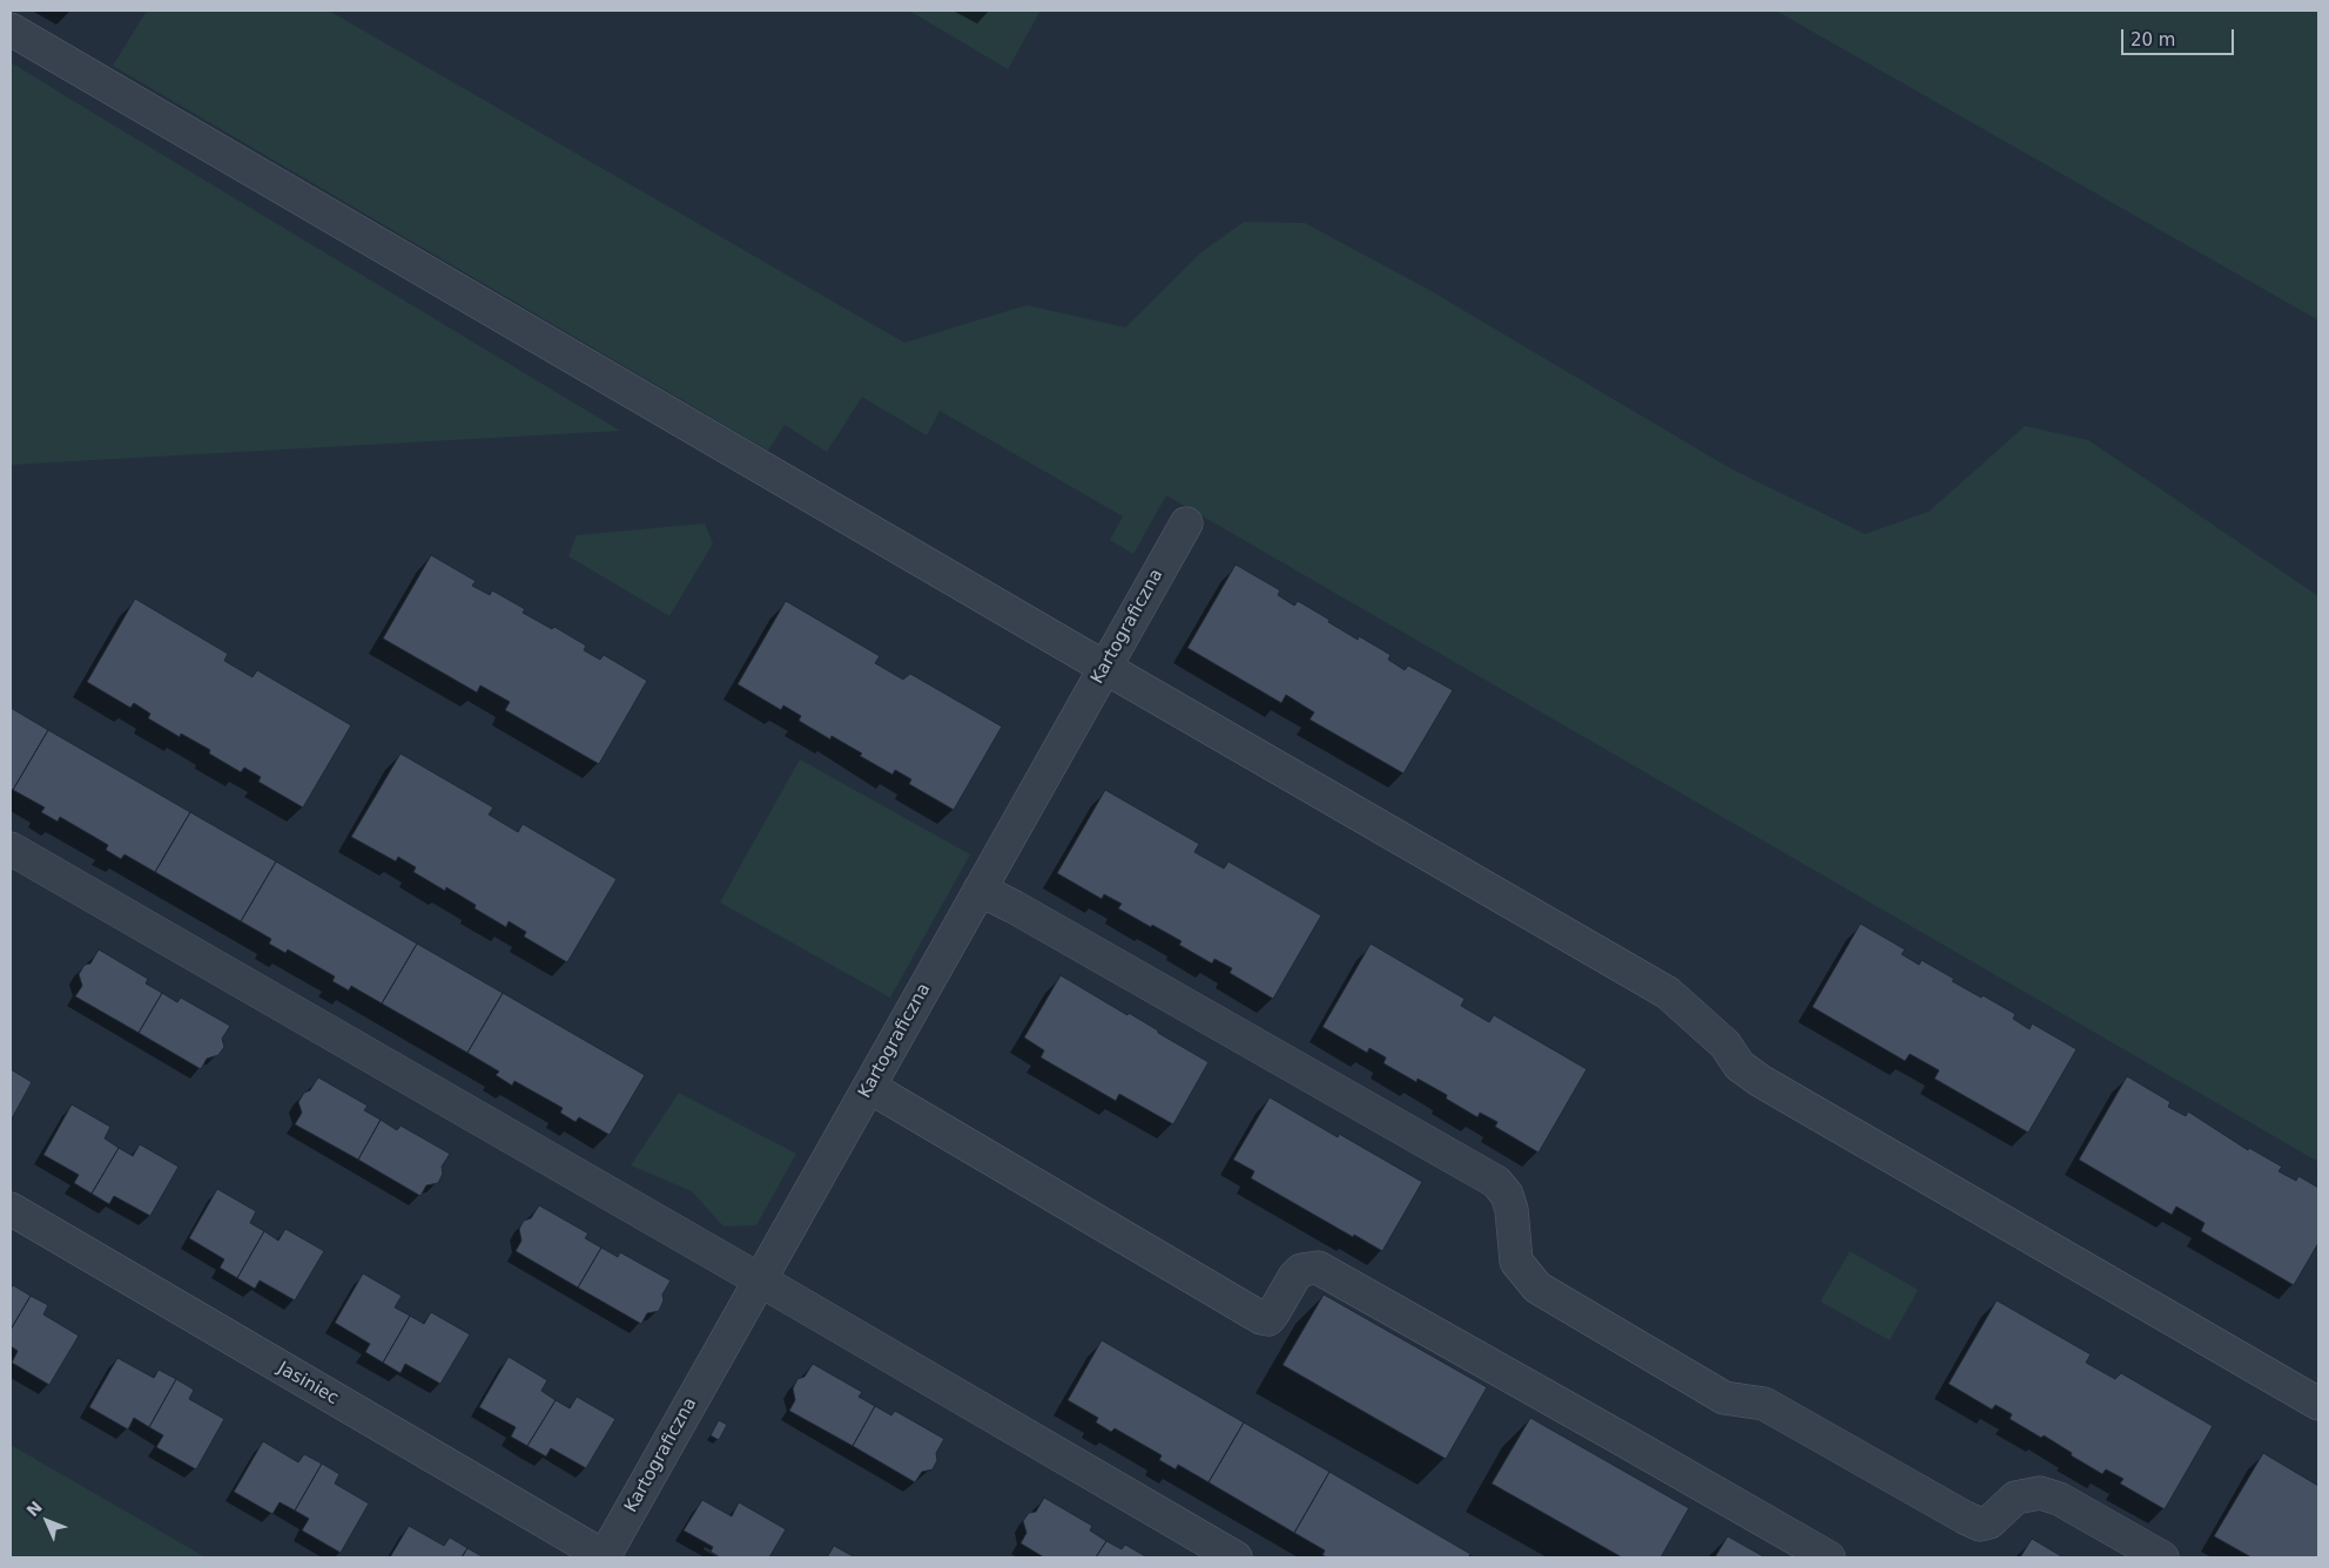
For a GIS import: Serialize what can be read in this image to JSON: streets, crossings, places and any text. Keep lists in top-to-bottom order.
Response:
{
  "streets": {
    "street": ["Kartograficzna", "Jasiniec"]
  },
  "crossings": [
    ["Kartograficzna", "Jasiniec"]
  ],
  "scale_bar": "20 m",
  "north": "top left"
}
